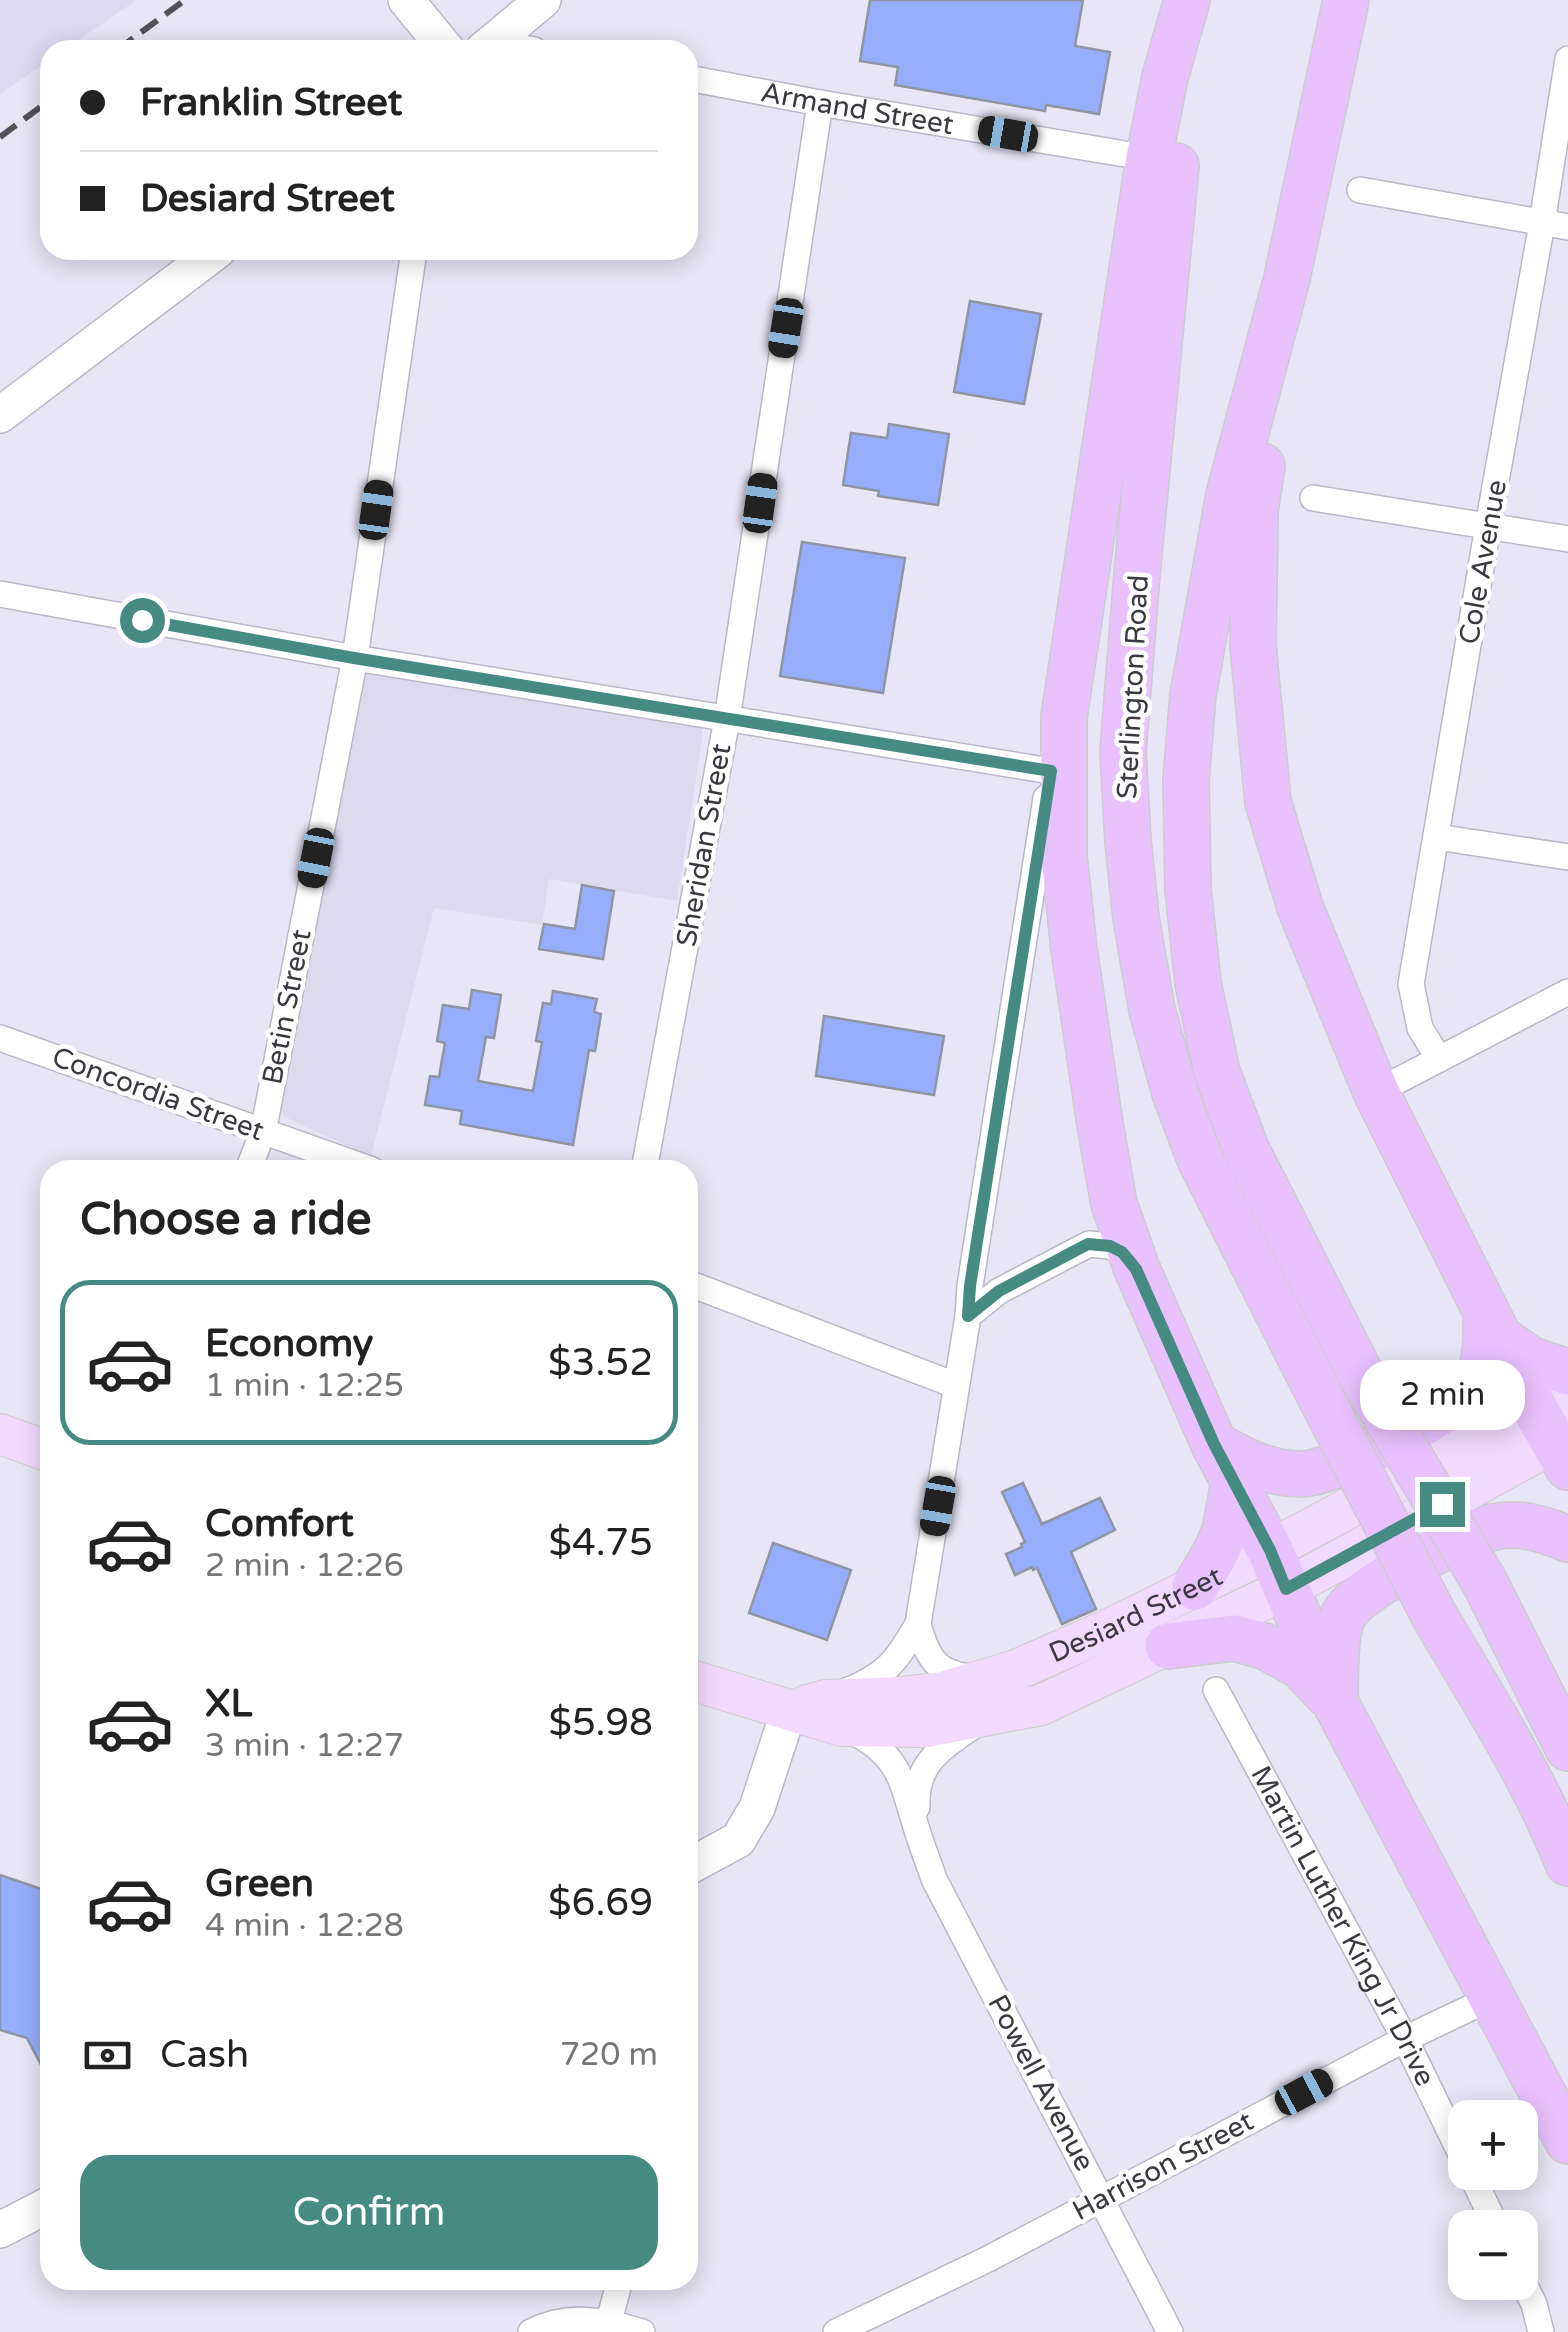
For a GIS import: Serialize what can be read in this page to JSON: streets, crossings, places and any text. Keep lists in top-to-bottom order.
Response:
{
  "streets": {
    "highway": ["Sterlington Road"],
    "main road": ["Desiard Street"],
    "street": [
      "Armand Street",
      "Cole Avenue",
      "Sheridan Street",
      "Betin Street",
      "Concordia Street",
      "Martin Luther King Jr Drive",
      "Powell Avenue",
      "Harrison Street"
    ]
  },
  "crossings": [
    ["Armand Street", "Sheridan Street"],
    ["Betin Street", "Concordia Street"],
    ["Desiard Street", "Powell Avenue"],
    ["Martin Luther King Jr Drive", "Harrison Street"],
    ["Powell Avenue", "Harrison Street"]
  ],
  "page": {
    "banner": ["Franklin Street", "Desiard Street"],
    "heading": "Choose a ride",
    "list": [
      {
        "name": "Economy",
        "note": "1 min · 12:25",
        "value": "$3.52"
      },
      {
        "name": "Comfort",
        "note": "2 min · 12:26",
        "value": "$4.75"
      },
      {
        "name": "XL",
        "note": "3 min · 12:27",
        "value": "$5.98"
      },
      {
        "name": "Green",
        "note": "4 min · 12:28",
        "value": "$6.69"
      }
    ],
    "bubble": "2 min",
    "pay": ["Cash", "720 m"],
    "map_buttons": ["+", "−"],
    "buttons": "Confirm"
  }
}
